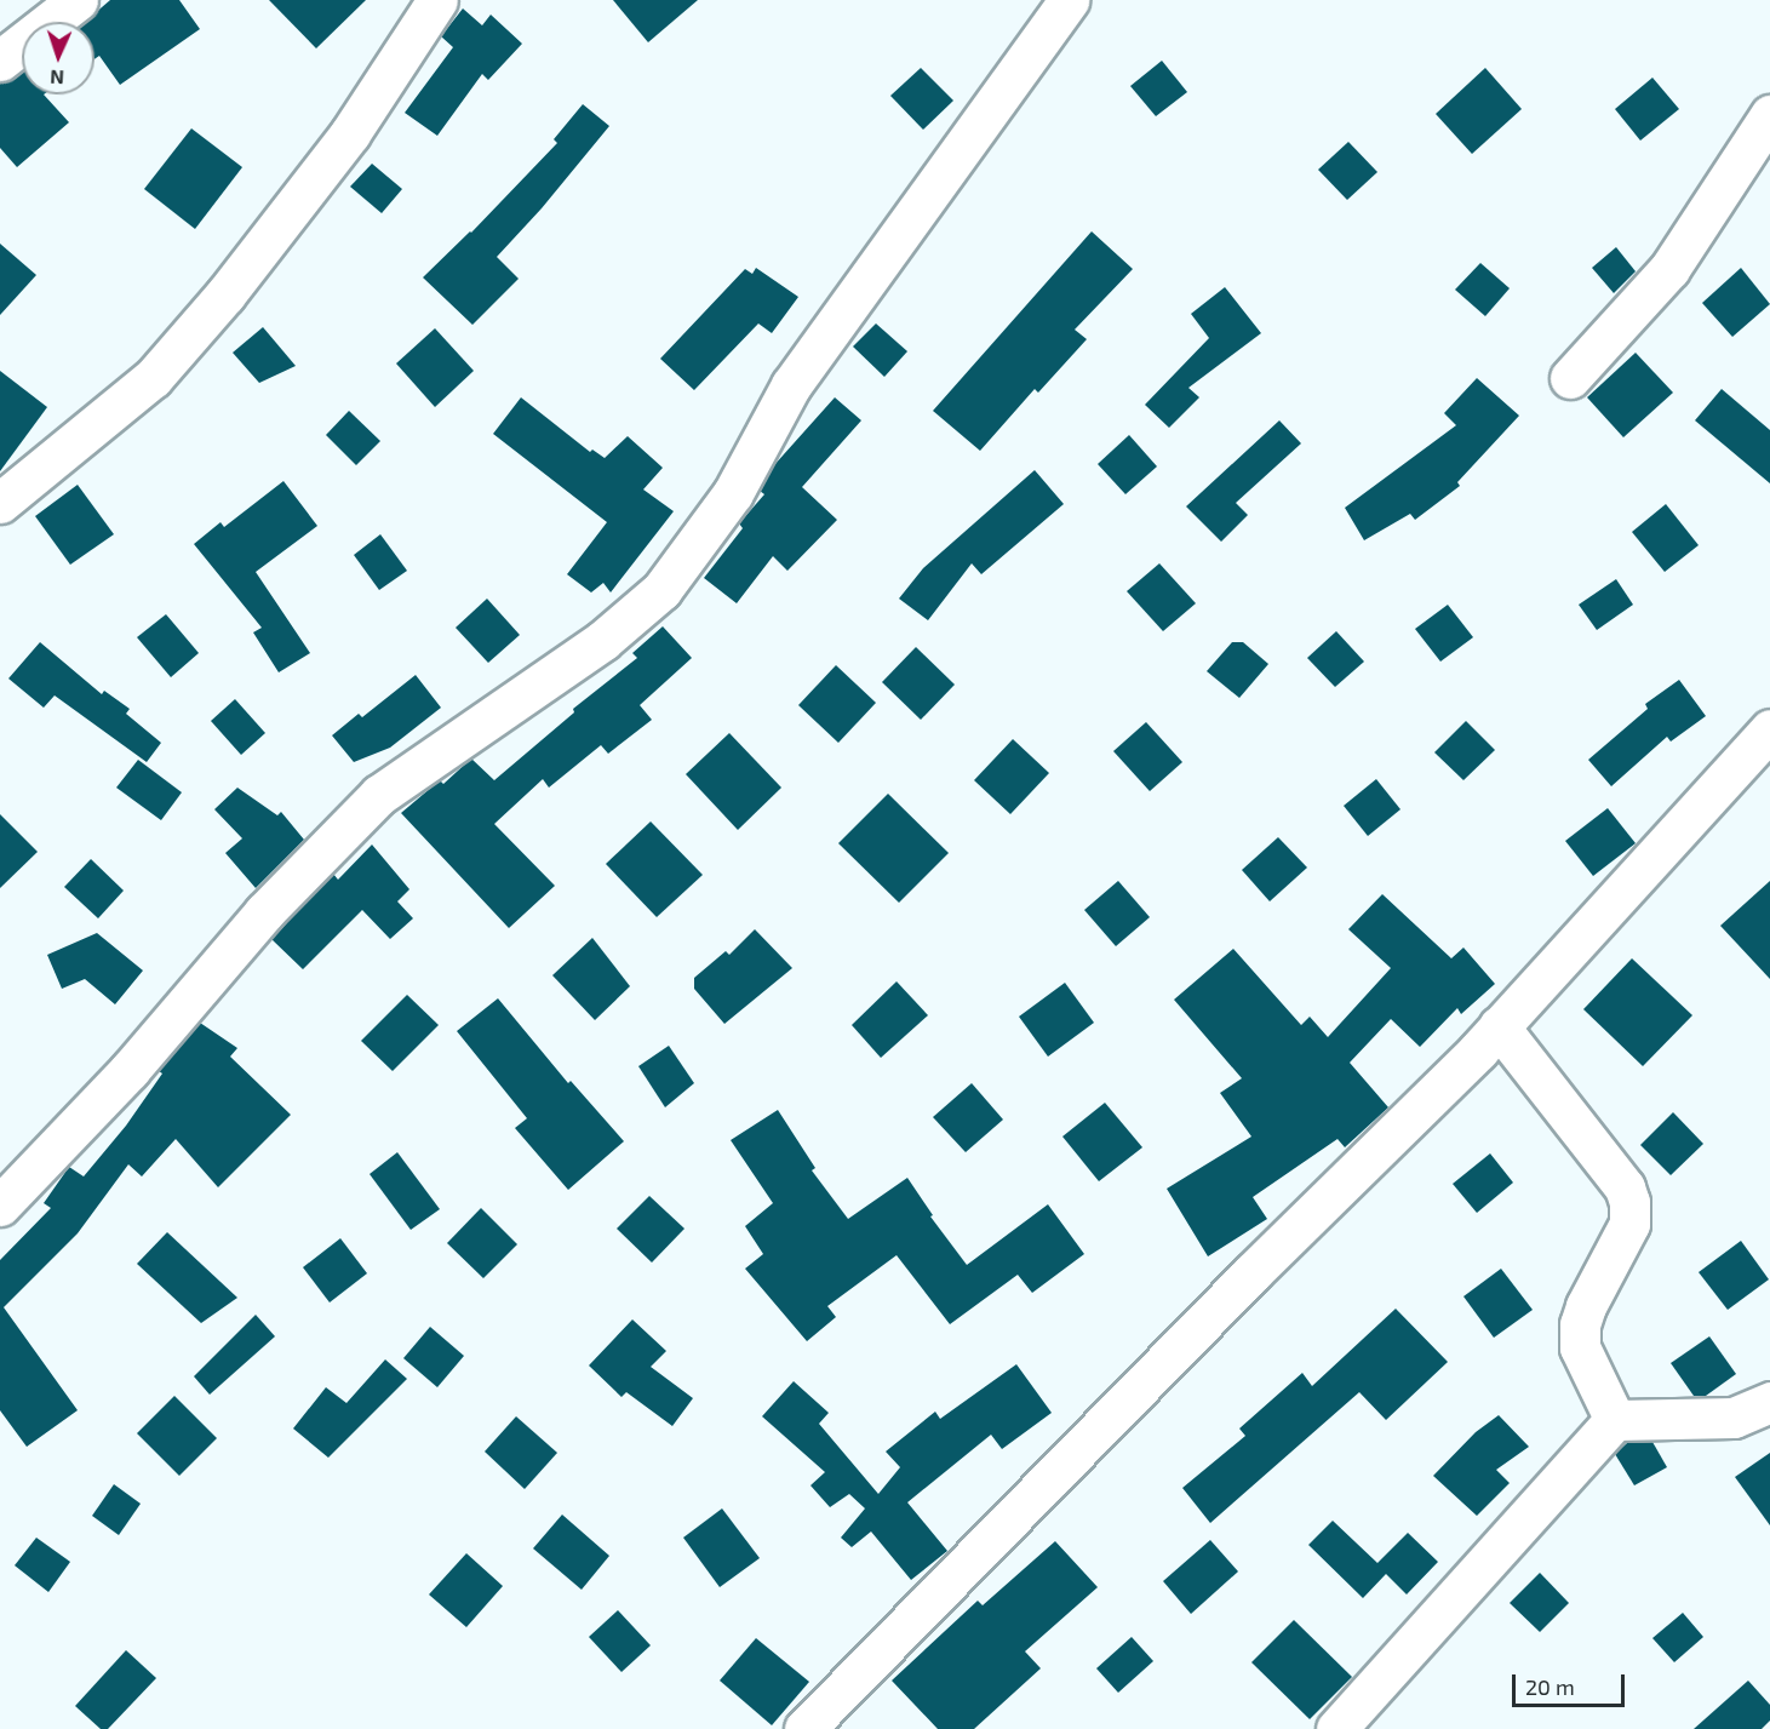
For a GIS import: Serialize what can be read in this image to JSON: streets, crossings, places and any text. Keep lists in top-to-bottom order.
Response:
{
  "scale_bar": "20 m",
  "north": "bottom"
}
